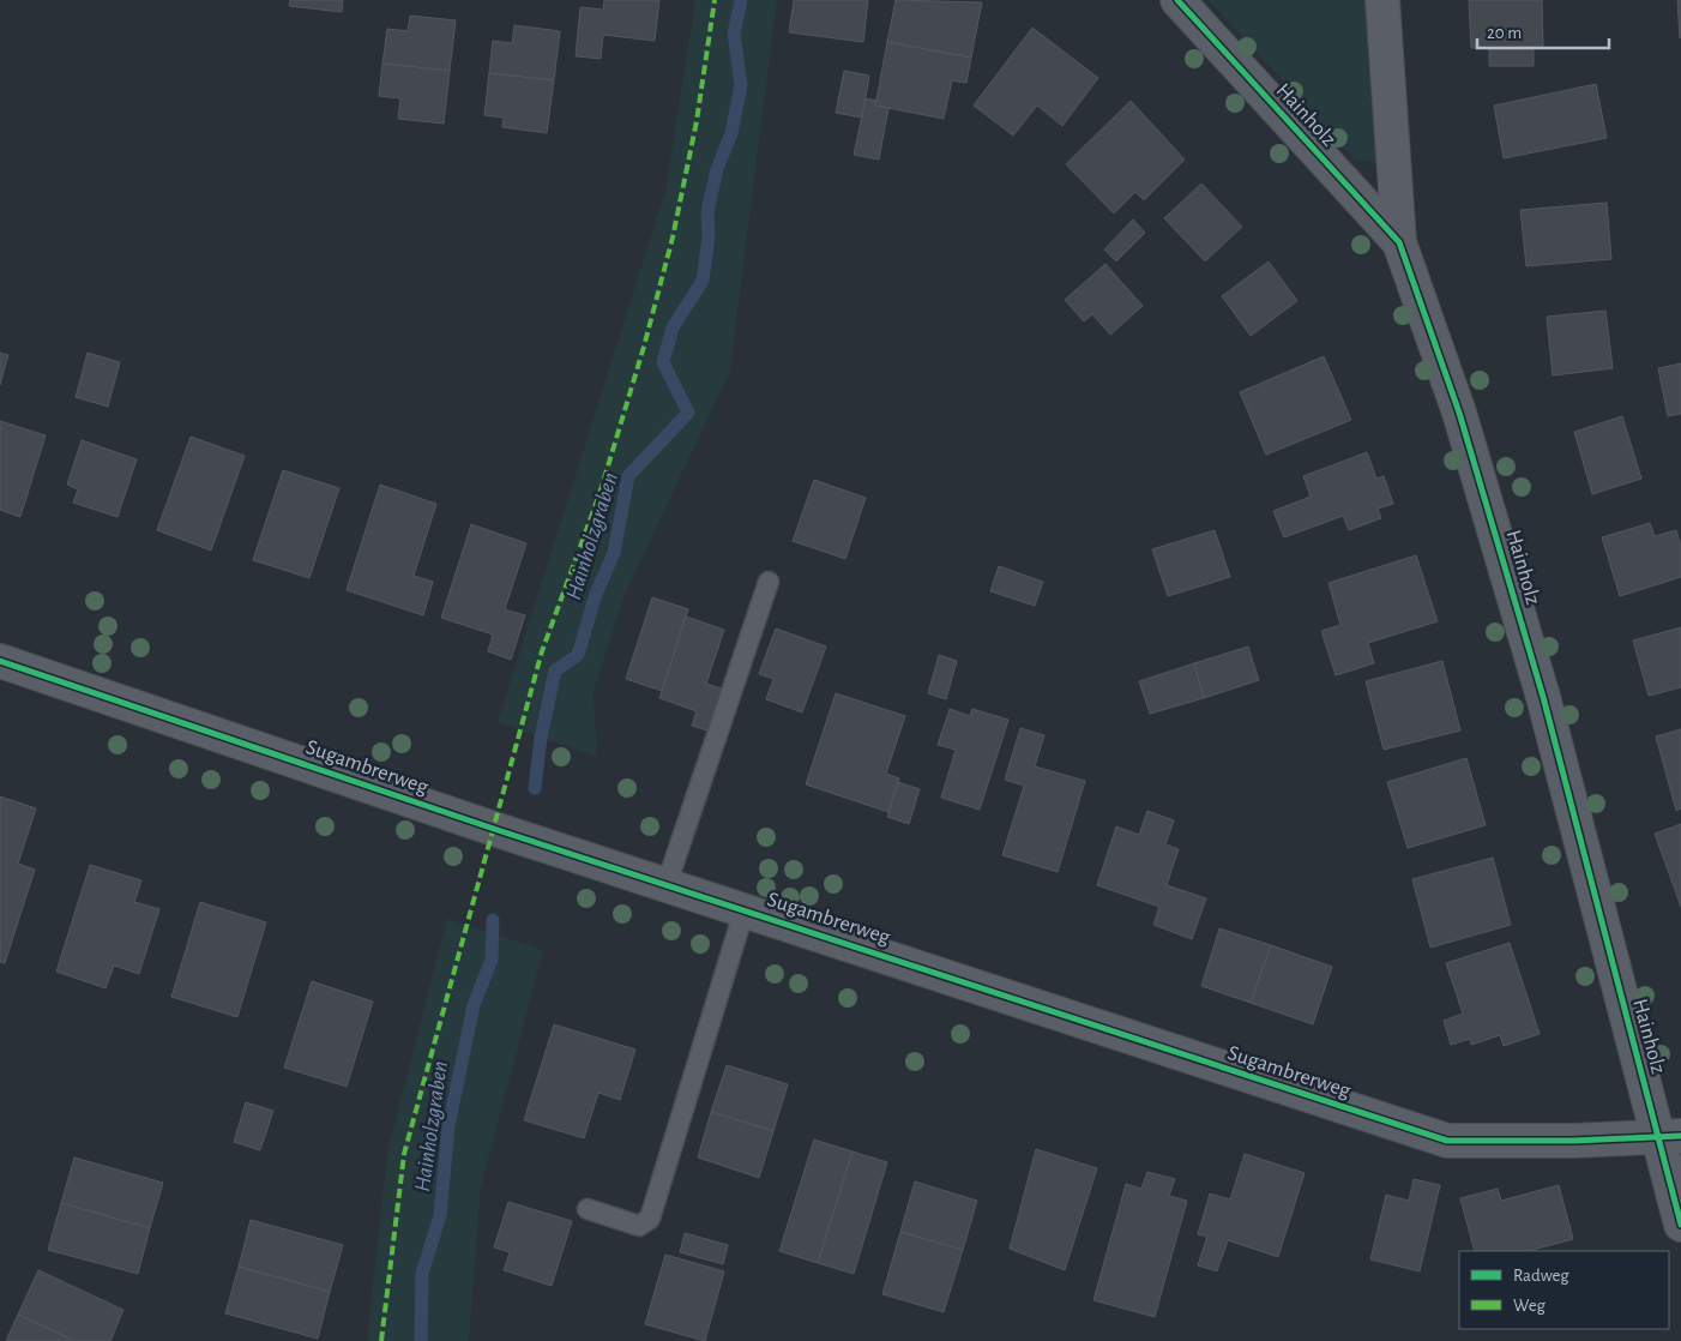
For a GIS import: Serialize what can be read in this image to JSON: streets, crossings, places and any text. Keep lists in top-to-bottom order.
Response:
{
  "streets": {
    "street": ["Hainholz", "Sugambrerweg"]
  },
  "crossings": [
    ["Hainholz", "Sugambrerweg"]
  ],
  "water": ["Hainholzgraben"],
  "legend": ["Radweg", "Weg"],
  "scale_bar": "20 m"
}
